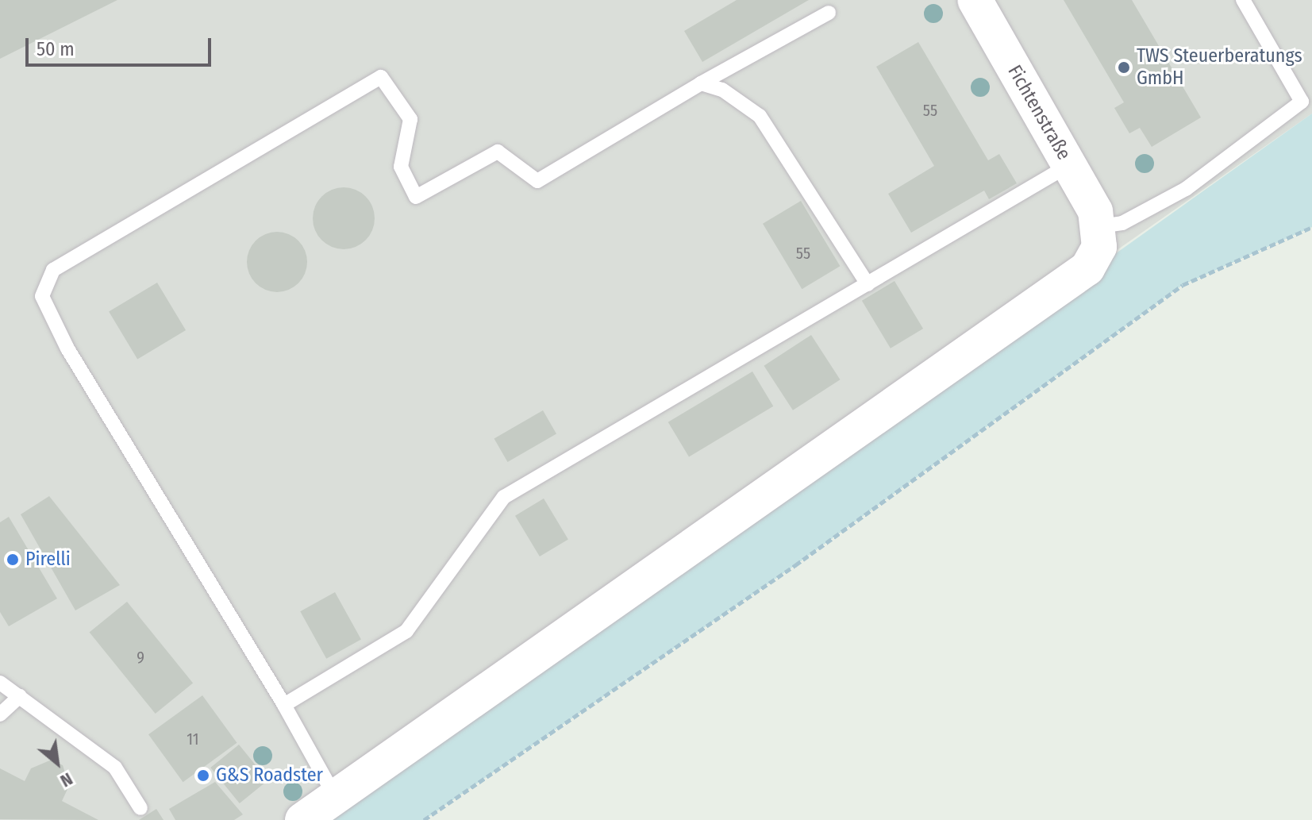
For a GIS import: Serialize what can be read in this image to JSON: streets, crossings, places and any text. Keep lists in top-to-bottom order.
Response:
{
  "streets": {
    "street": ["Fichtenstraße"]
  },
  "places": ["TWS Steuerberatungs GmbH", "Pirelli", "G&S Roadster"],
  "house_numbers": [
    "55",
    "55",
    "9",
    "11"
  ],
  "scale_bar": "50 m",
  "north": "bottom right"
}
